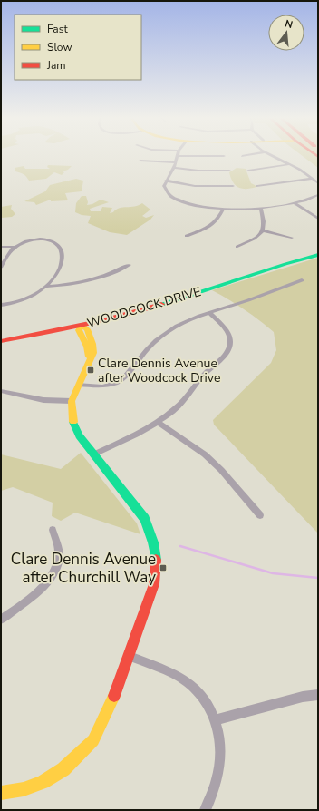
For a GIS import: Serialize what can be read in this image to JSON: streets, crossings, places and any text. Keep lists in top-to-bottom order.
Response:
{
  "streets": {
    "main road": ["WOODCOCK DRIVE"]
  },
  "places": {
    "transit": ["Clare Dennis Avenue after Woodcock Drive", "Clare Dennis Avenue after Churchill Way"]
  },
  "legend": ["Fast", "Slow", "Jam"],
  "north": "top"
}
